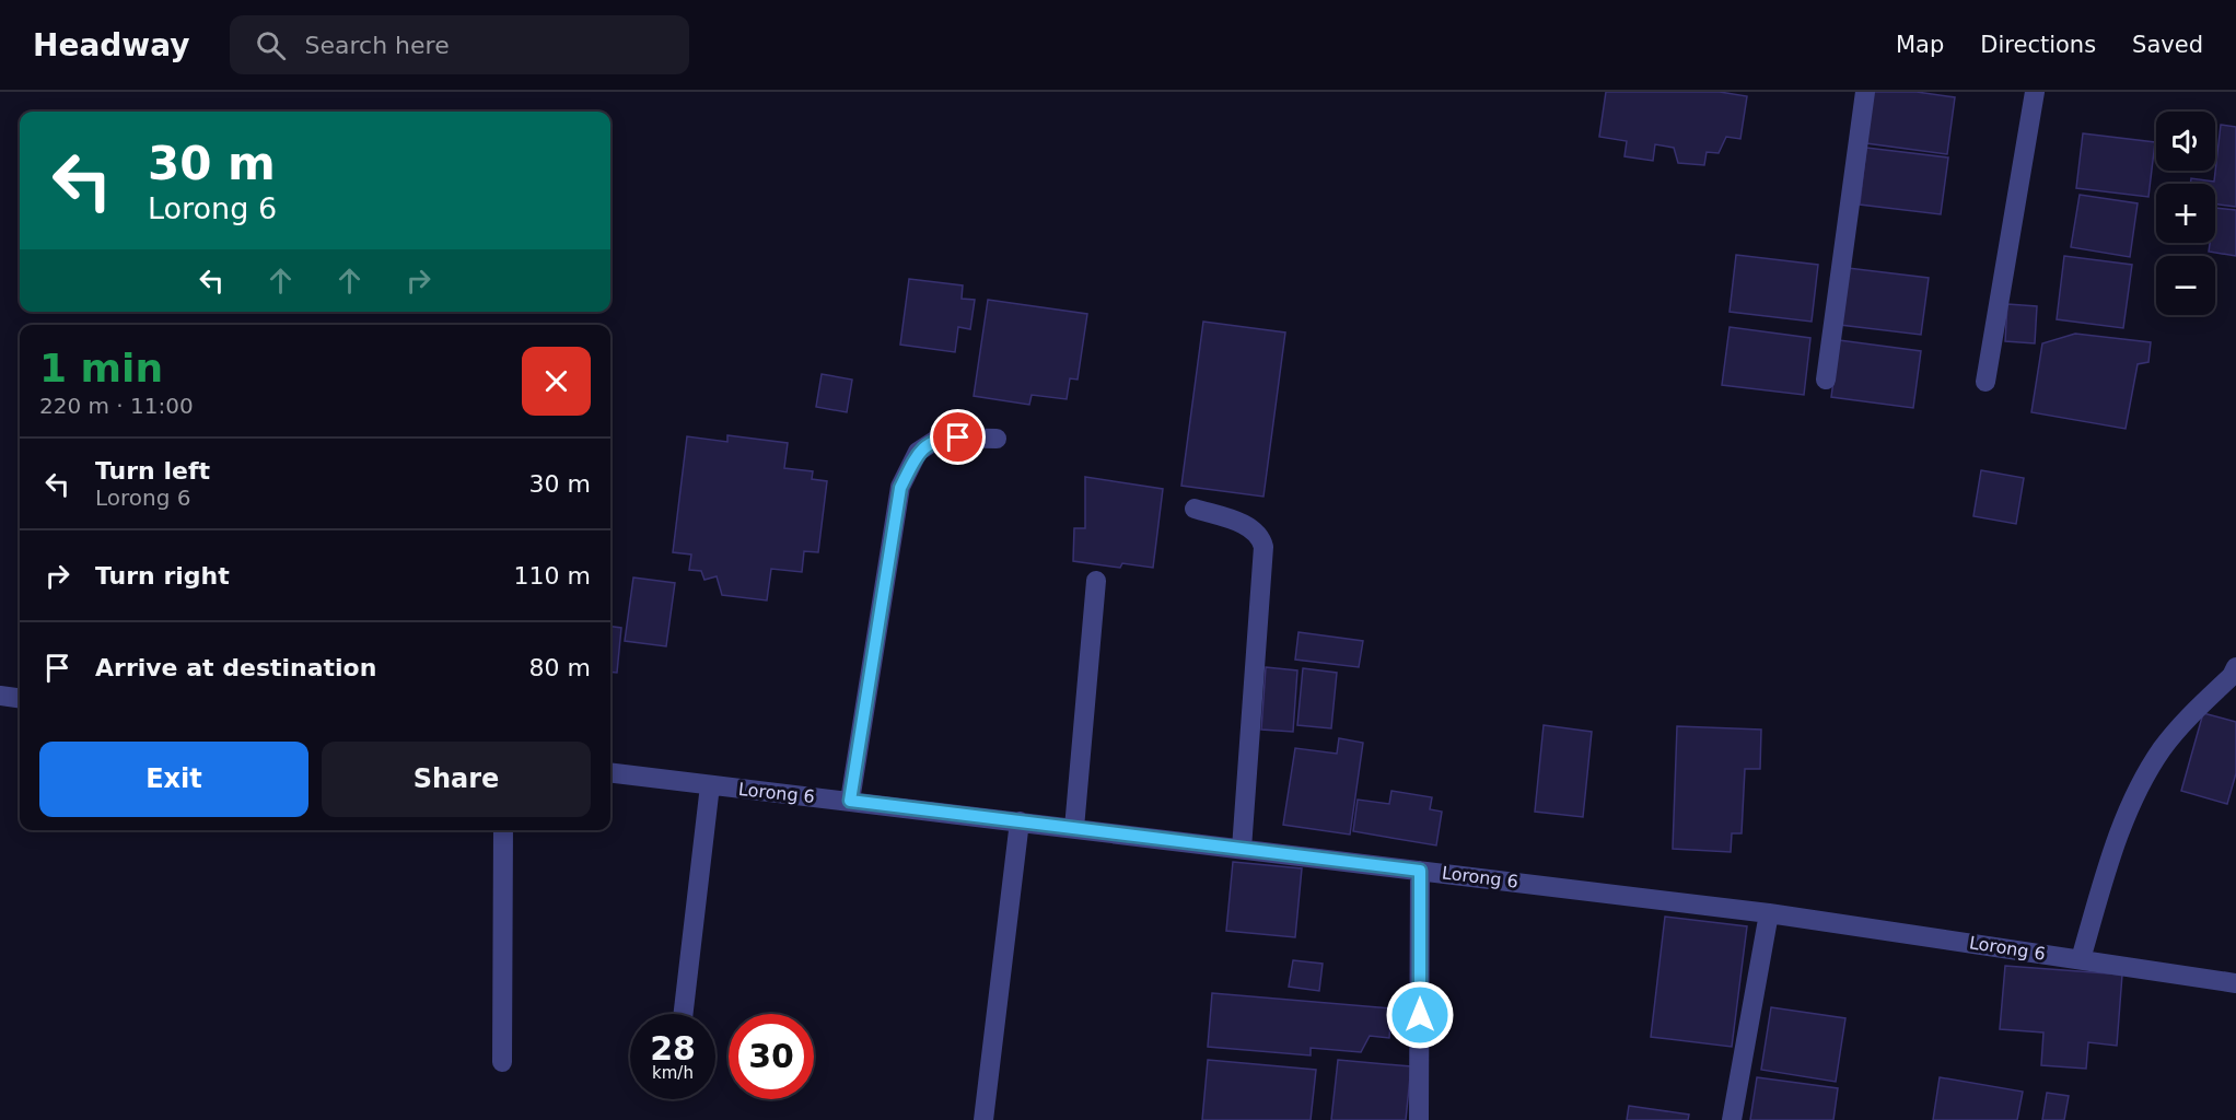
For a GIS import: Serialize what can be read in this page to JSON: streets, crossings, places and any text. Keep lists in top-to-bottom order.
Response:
{
  "streets": {
    "street": ["Lorong 6"]
  },
  "page": {
    "header": "Headway",
    "search": "Search here",
    "nav": ["Map", "Directions", "Saved"],
    "map_buttons": ["+", "−"],
    "turn": ["30 m", "Lorong 6"],
    "heading": ["1 min", "220 m · 11:00"],
    "list": [
      {
        "name": "Turn left",
        "note": "Lorong 6",
        "value": "30 m"
      },
      {
        "name": "Turn right",
        "value": "110 m"
      },
      {
        "name": "Arrive at destination",
        "value": "80 m"
      }
    ],
    "buttons": ["Exit", "Share"],
    "speed": "28 km/h",
    "limit": "30"
  }
}
